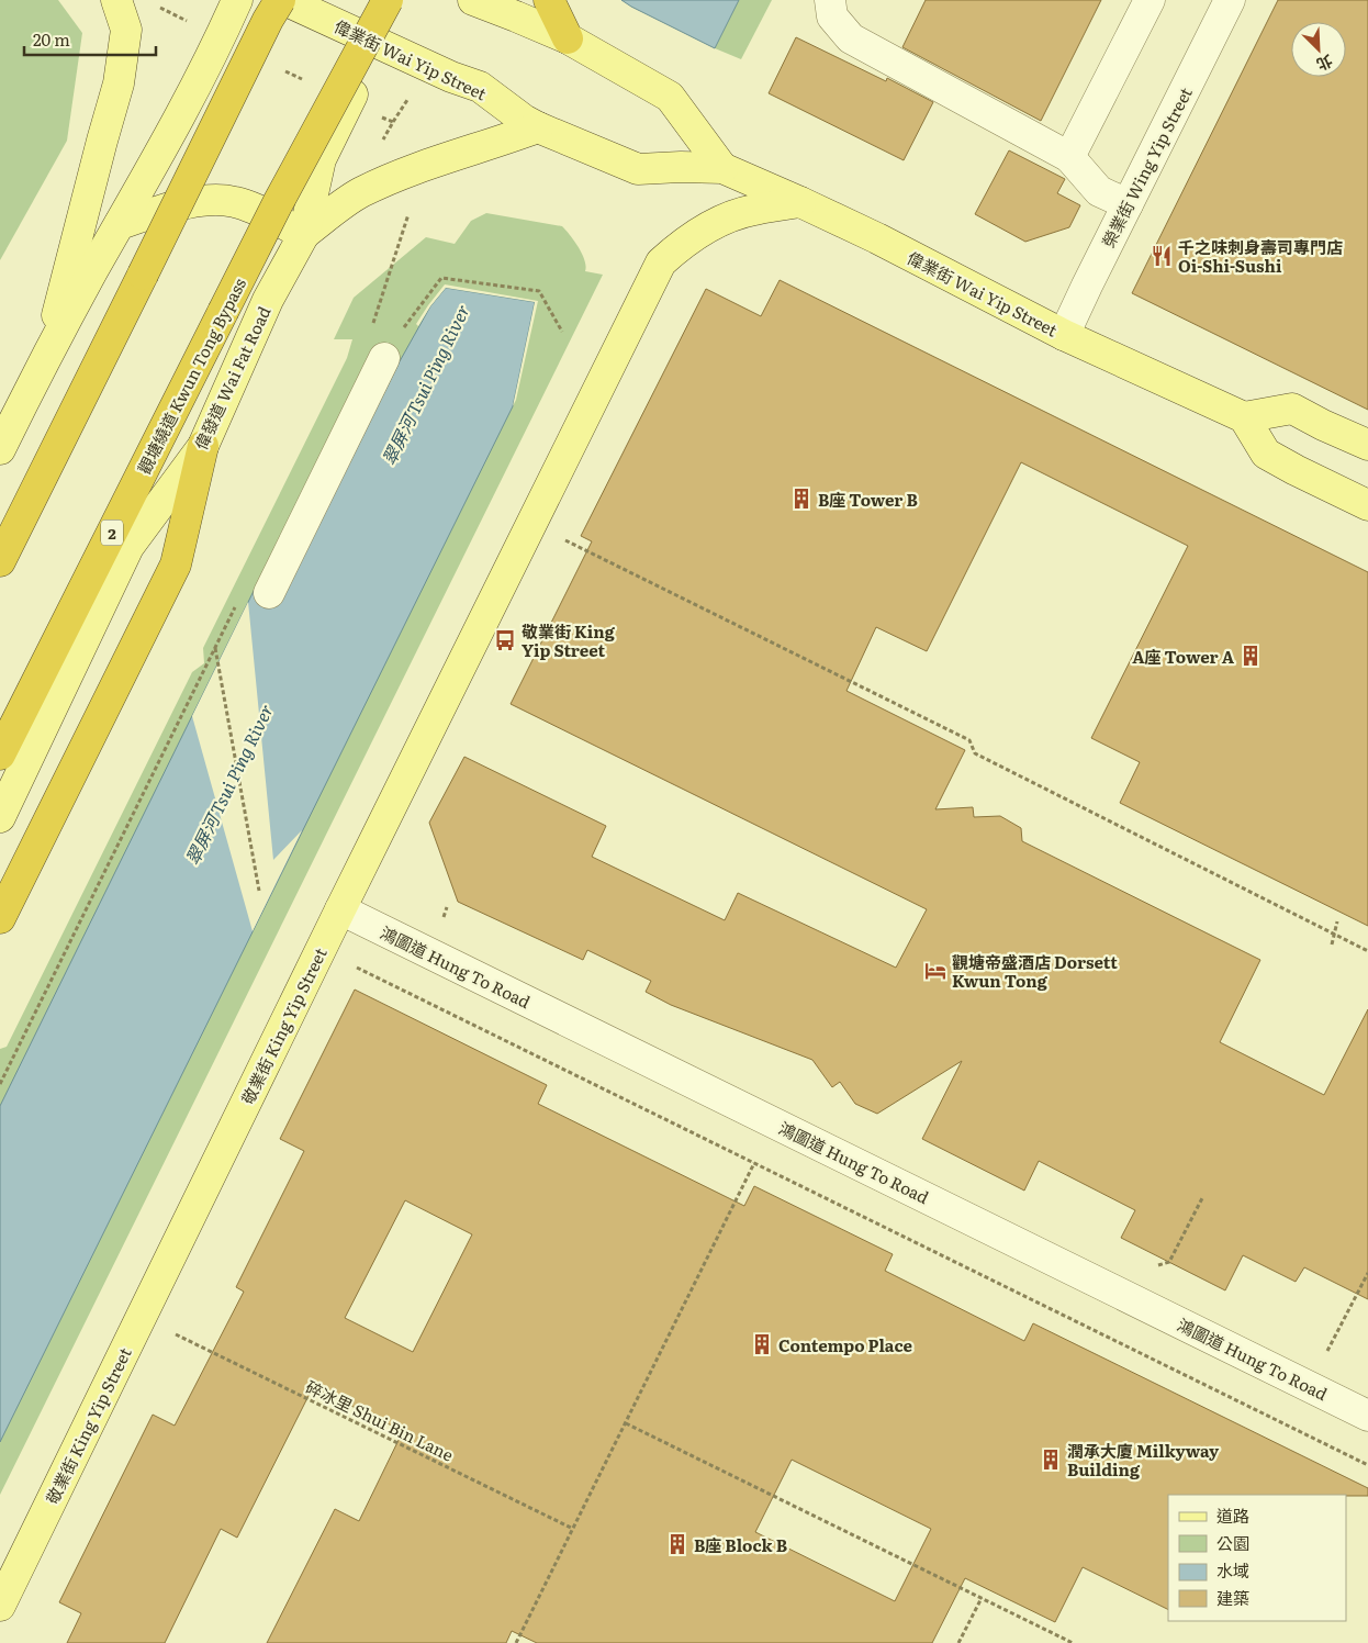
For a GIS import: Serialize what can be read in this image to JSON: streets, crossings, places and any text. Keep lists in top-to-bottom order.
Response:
{
  "streets": {
    "highway": ["觀塘繞道 Kwun Tong Bypass", "2"],
    "main road": ["偉業街 Wai Yip Street", "偉發道 Wai Fat Road", "敬業街 King Yip Street"],
    "street": ["榮業街 Wing Yip Street", "鴻圖道 Hung To Road"],
    "path": ["碎冰里 Shui Bin Lane"]
  },
  "crossings": [
    ["偉業街 Wai Yip Street", "榮業街 Wing Yip Street"],
    ["偉業街 Wai Yip Street", "偉發道 Wai Fat Road"],
    ["偉業街 Wai Yip Street", "敬業街 King Yip Street"],
    ["鴻圖道 Hung To Road", "敬業街 King Yip Street"]
  ],
  "water": ["翠屏河 Tsui Ping River"],
  "places": {
    "restaurant": ["千之味刺身壽司專門店 Oi-Shi-Sushi"],
    "building": [
      "B座 Tower B",
      "A座 Tower A",
      "Contempo Place",
      "潤承大廈 Milkyway Building",
      "B座 Block B"
    ],
    "bus stop": ["敬業街 King Yip Street"],
    "hotel": ["觀塘帝盛酒店 Dorsett Kwun Tong"]
  },
  "legend": [
    "道路",
    "公園",
    "水域",
    "建築"
  ],
  "scale_bar": "20 m",
  "north": "bottom right"
}
